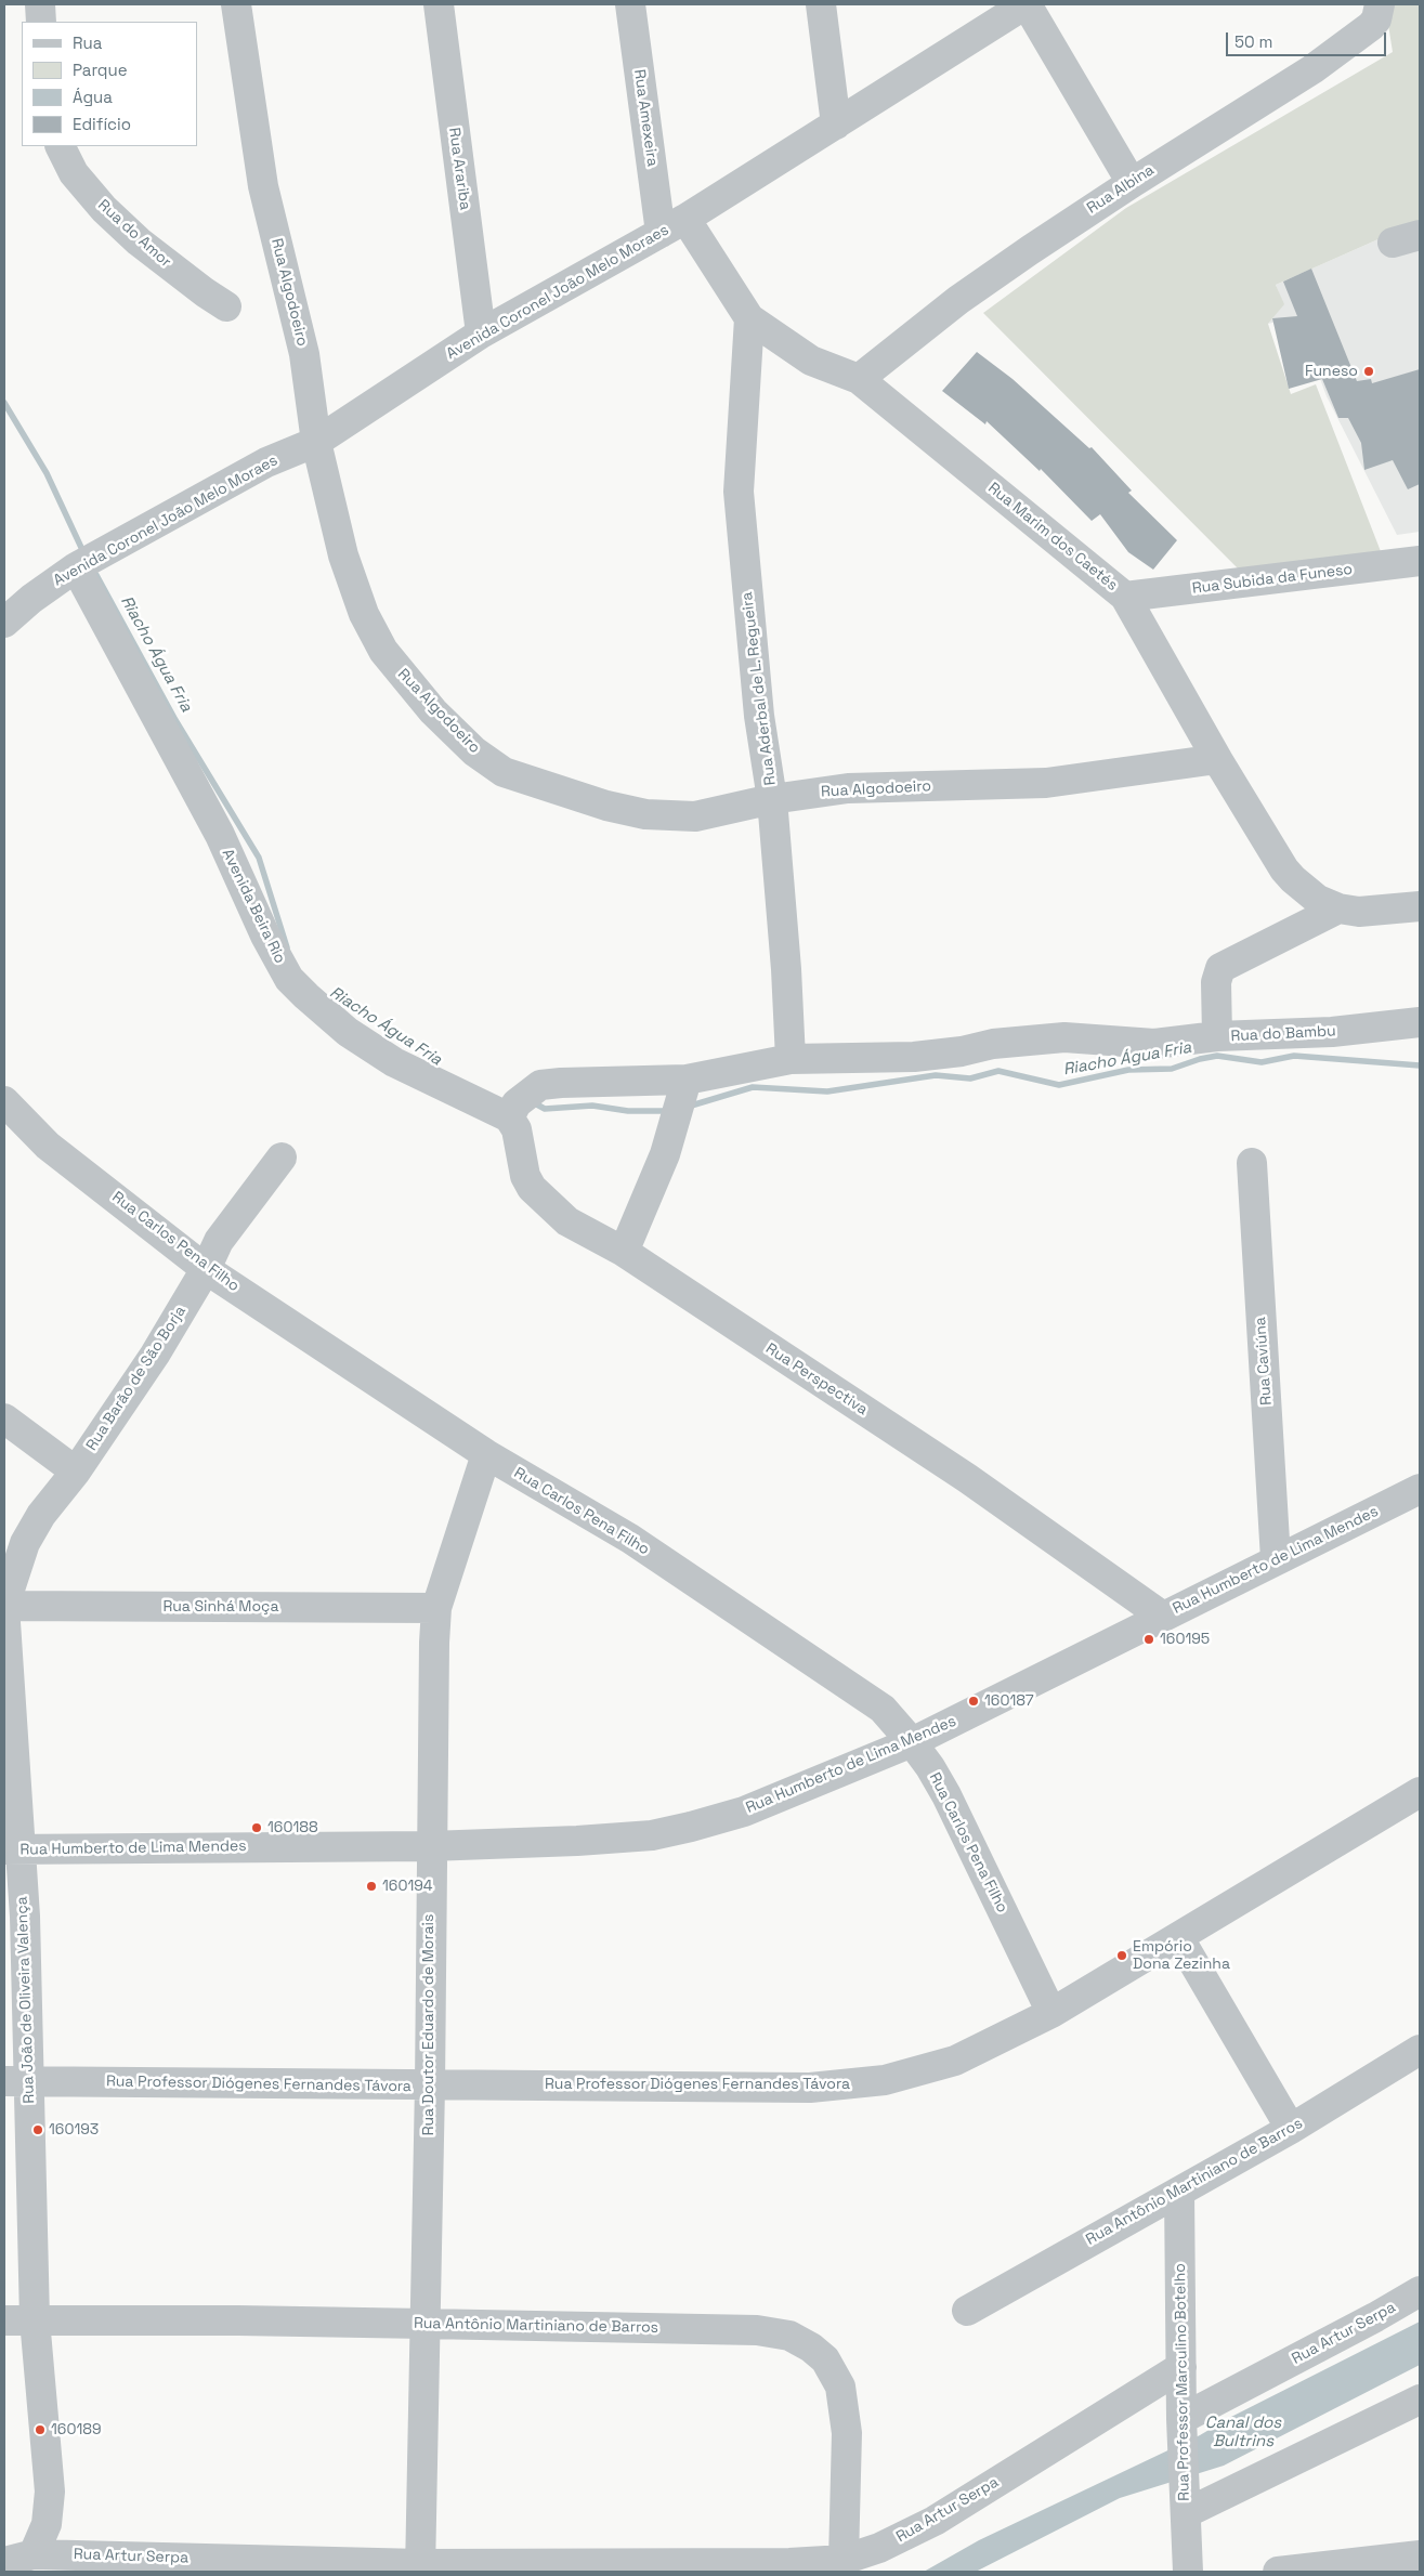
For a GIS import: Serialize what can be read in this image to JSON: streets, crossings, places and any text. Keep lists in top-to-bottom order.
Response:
{
  "streets": {
    "street": [
      "Rua Amexeira",
      "Rua Arariba",
      "Rua Albina",
      "Rua do Amor",
      "Rua Algodoeiro",
      "Avenida Coronel João Melo Moraes",
      "Rua Marim dos Caetés",
      "Rua Subida da Funeso",
      "Rua Aderbal de L. Regueira",
      "Avenida Beira Rio",
      "Rua do Bambu",
      "Rua Carlos Pena Filho",
      "Rua Caviúna",
      "Rua Barão de São Borja",
      "Rua Perspectiva",
      "Rua Humberto de Lima Mendes",
      "Rua Sinhá Moça",
      "Rua João de Oliveira Valença",
      "Rua Doutor Eduardo de Morais",
      "Rua Professor Diógenes Fernandes Távora",
      "Rua Antônio Martiniano de Barros",
      "Rua Artur Serpa",
      "Rua Professor Marculino Botelho"
    ]
  },
  "crossings": [
    ["Rua Amexeira", "Avenida Coronel João Melo Moraes"],
    ["Rua Amexeira", "Rua Marim dos Caetés"],
    ["Rua Arariba", "Avenida Coronel João Melo Moraes"],
    ["Rua Albina", "Rua Marim dos Caetés"],
    ["Rua Algodoeiro", "Avenida Coronel João Melo Moraes"],
    ["Rua Algodoeiro", "Rua Marim dos Caetés"],
    ["Rua Algodoeiro", "Rua Aderbal de L. Regueira"],
    ["Avenida Coronel João Melo Moraes", "Rua Marim dos Caetés"],
    ["Avenida Coronel João Melo Moraes", "Avenida Beira Rio"],
    ["Rua Marim dos Caetés", "Rua Subida da Funeso"],
    ["Rua Marim dos Caetés", "Rua Aderbal de L. Regueira"],
    ["Rua Marim dos Caetés", "Rua do Bambu"],
    ["Avenida Beira Rio", "Rua Perspectiva"],
    ["Rua Carlos Pena Filho", "Rua Barão de São Borja"],
    ["Rua Carlos Pena Filho", "Rua Humberto de Lima Mendes"],
    ["Rua Carlos Pena Filho", "Rua Doutor Eduardo de Morais"],
    ["Rua Carlos Pena Filho", "Rua Professor Diógenes Fernandes Távora"],
    ["Rua Caviúna", "Rua Humberto de Lima Mendes"],
    ["Rua Barão de São Borja", "Rua Sinhá Moça"],
    ["Rua Barão de São Borja", "Rua João de Oliveira Valença"],
    ["Rua Perspectiva", "Rua Humberto de Lima Mendes"],
    ["Rua Humberto de Lima Mendes", "Rua João de Oliveira Valença"],
    ["Rua Humberto de Lima Mendes", "Rua Doutor Eduardo de Morais"],
    ["Rua Sinhá Moça", "Rua João de Oliveira Valença"],
    ["Rua Sinhá Moça", "Rua Doutor Eduardo de Morais"],
    ["Rua João de Oliveira Valença", "Rua Professor Diógenes Fernandes Távora"],
    ["Rua João de Oliveira Valença", "Rua Antônio Martiniano de Barros"],
    ["Rua João de Oliveira Valença", "Rua Artur Serpa"],
    ["Rua Doutor Eduardo de Morais", "Rua Professor Diógenes Fernandes Távora"],
    ["Rua Doutor Eduardo de Morais", "Rua Antônio Martiniano de Barros"],
    ["Rua Doutor Eduardo de Morais", "Rua Artur Serpa"],
    ["Rua Antônio Martiniano de Barros", "Rua Artur Serpa"],
    ["Rua Antônio Martiniano de Barros", "Rua Professor Marculino Botelho"],
    ["Rua Artur Serpa", "Rua Professor Marculino Botelho"]
  ],
  "water": ["Riacho Água Fria", "Canal dos Bultrins"],
  "places": [
    "Funeso",
    "160195",
    "160187",
    "160188",
    "160194",
    "Empório Dona Zezinha",
    "160193",
    "160189"
  ],
  "legend": [
    "Rua",
    "Parque",
    "Água",
    "Edifício"
  ],
  "scale_bar": "50 m"
}
